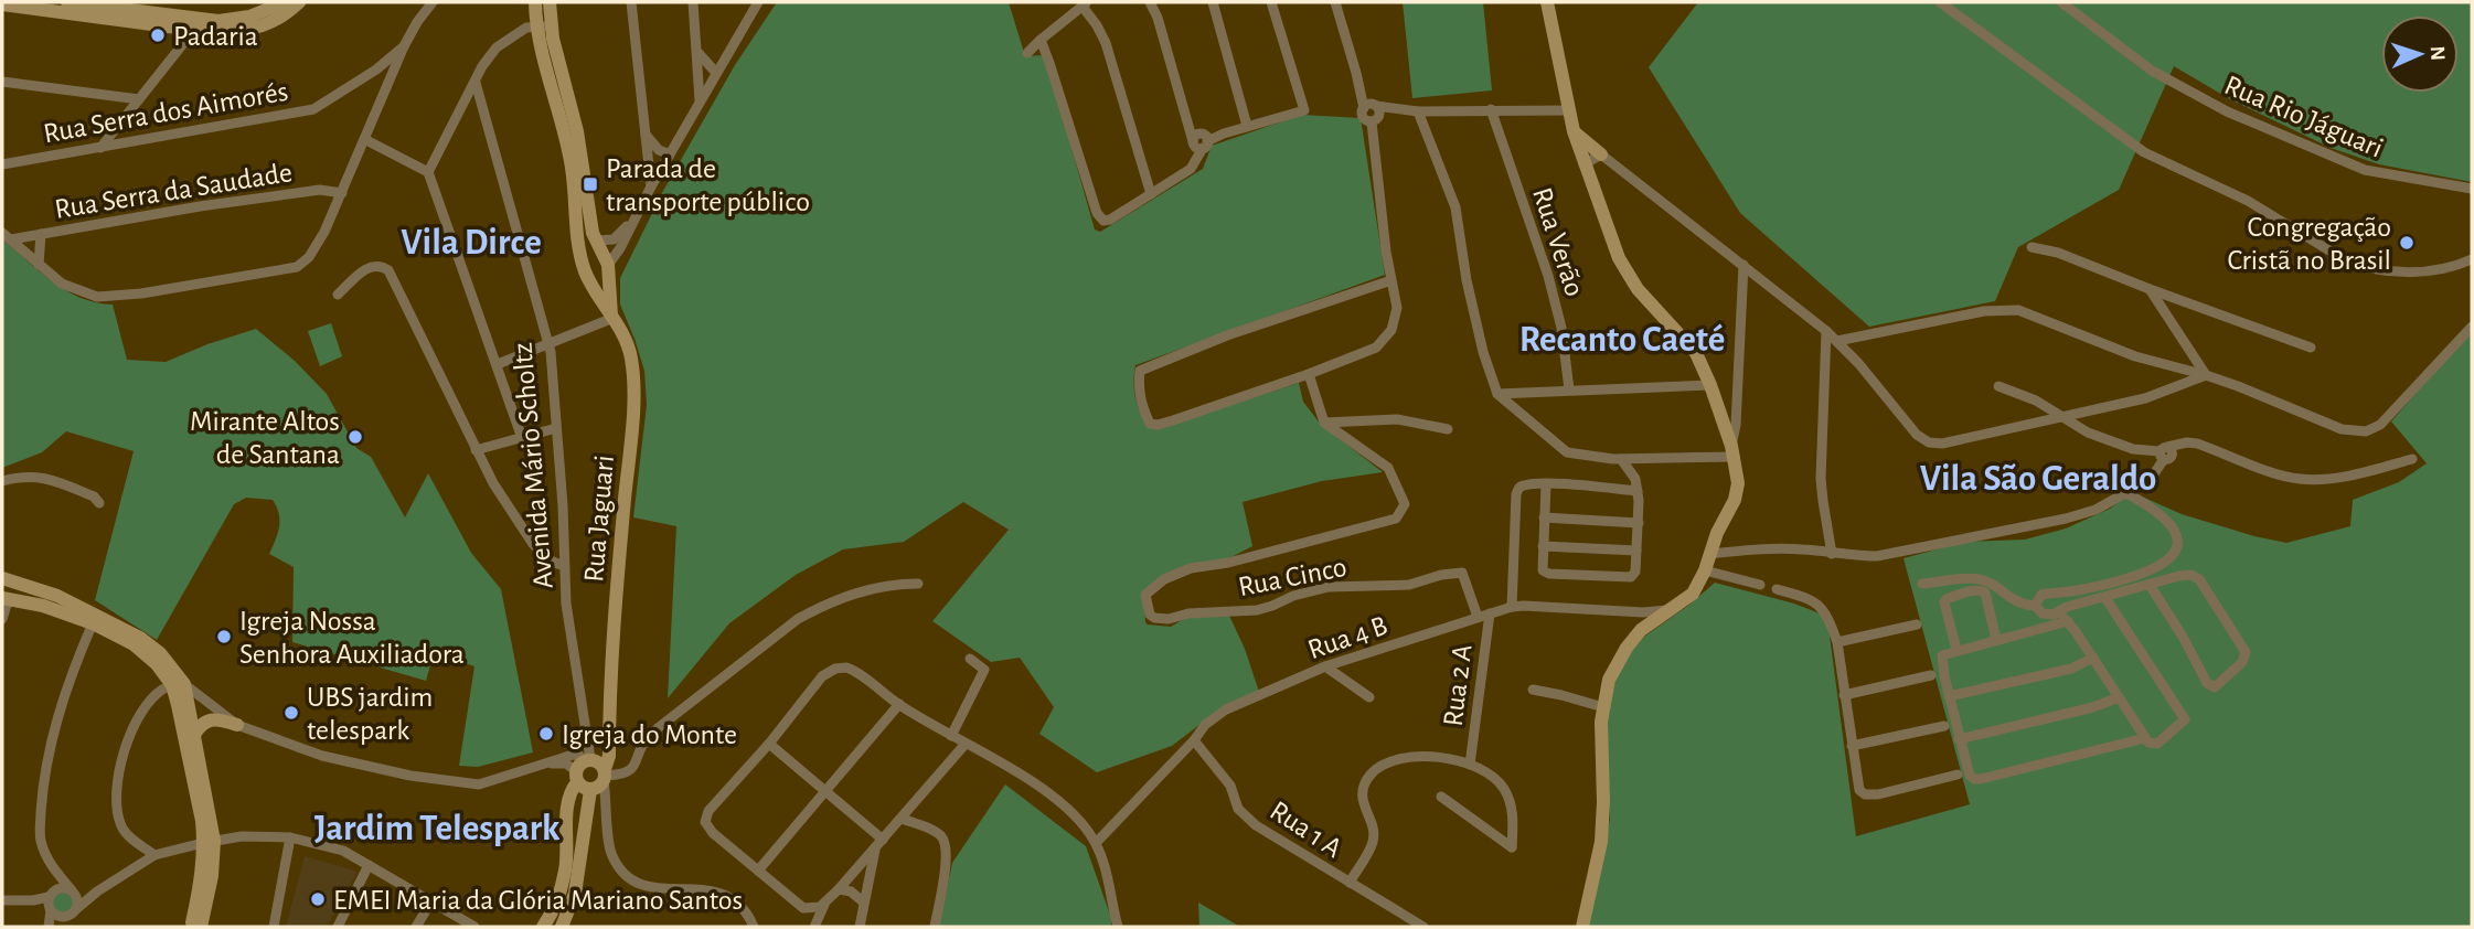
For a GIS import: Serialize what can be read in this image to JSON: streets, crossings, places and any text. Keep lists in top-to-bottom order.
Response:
{
  "streets": {
    "street": [
      "Rua Serra dos Aimorés",
      "Rua Rio Jáguari",
      "Rua Serra da Saudade",
      "Rua Verão",
      "Avenida Mário Scholtz",
      "Rua Jaguari",
      "Rua Cinco",
      "Rua 4 B",
      "Rua 2 A",
      "Rua 1 A"
    ]
  },
  "crossings": [
    ["Avenida Mário Scholtz", "Rua Jaguari"],
    ["Rua Cinco", "Rua 4 B"],
    ["Rua 4 B", "Rua 2 A"],
    ["Rua 4 B", "Rua 1 A"]
  ],
  "districts": [
    "Vila Dirce",
    "Recanto Caeté",
    "Vila São Geraldo",
    "Jardim Telespark"
  ],
  "places": {
    "other": [
      "Padaria",
      "Congregação Cristã no Brasil",
      "Mirante Altos de Santana",
      "Igreja Nossa Senhora Auxiliadora",
      "UBS jardim telespark",
      "Igreja do Monte",
      "EMEI Maria da Glória Mariano Santos"
    ],
    "transit": ["Parada de transporte público"]
  },
  "north": "right"
}
